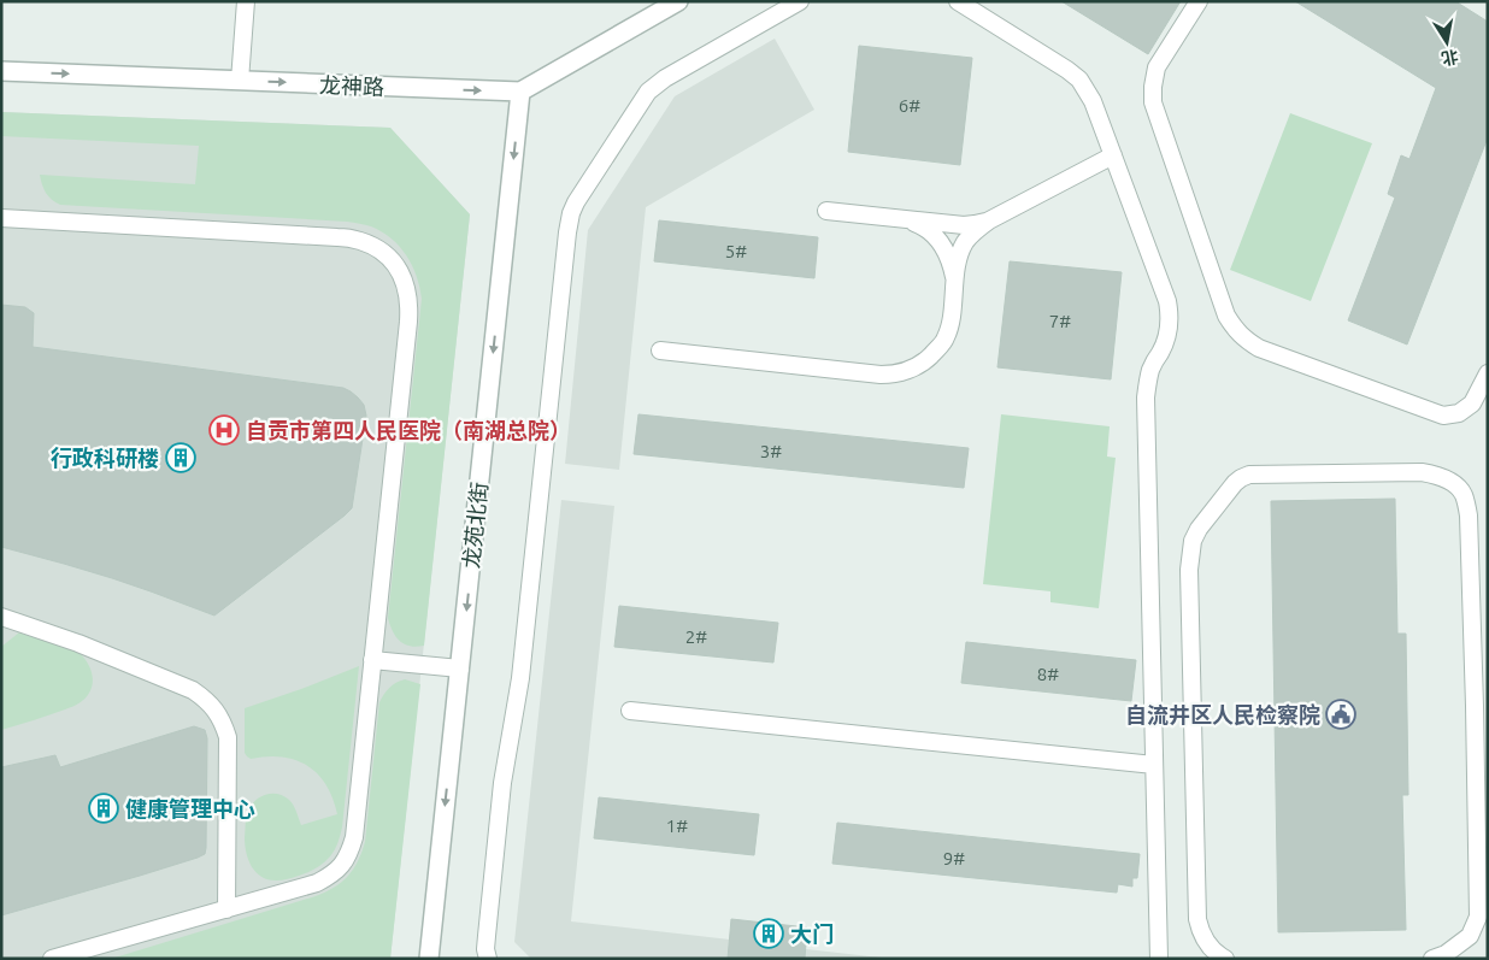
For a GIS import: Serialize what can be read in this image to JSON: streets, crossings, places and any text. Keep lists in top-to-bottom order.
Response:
{
  "streets": {
    "street": ["龙神路", "龙苑北街"]
  },
  "crossings": [
    ["龙神路", "龙苑北街"]
  ],
  "one_way": ["龙神路", "龙苑北街"],
  "places": {
    "hospital": ["自贡市第四人民医院（南湖总院）"],
    "building": ["行政科研楼", "健康管理中心", "大门"],
    "public building": ["自流井区人民检察院"]
  },
  "house_numbers": [
    "6#",
    "5#",
    "7#",
    "3#",
    "2#",
    "8#",
    "1#",
    "9#"
  ],
  "north": "bottom"
}
